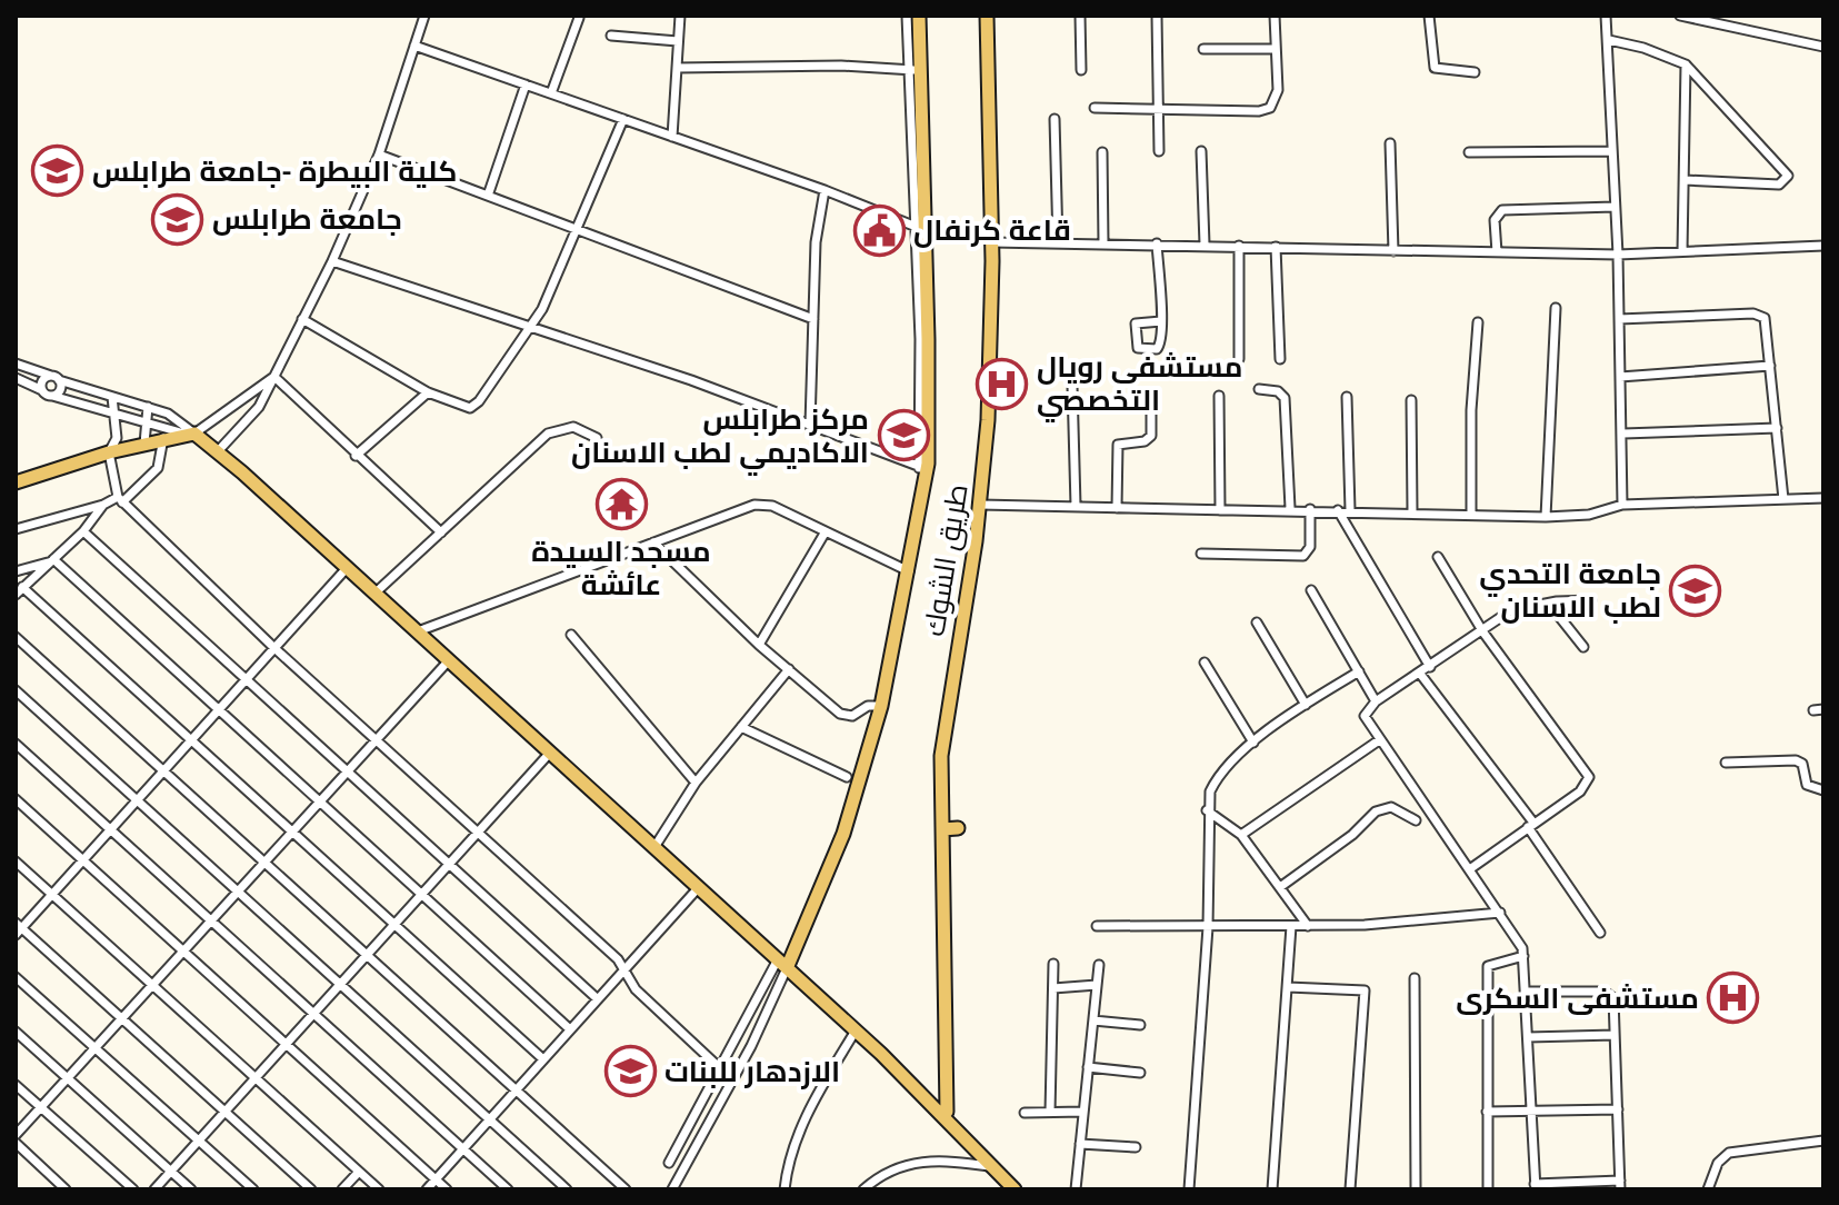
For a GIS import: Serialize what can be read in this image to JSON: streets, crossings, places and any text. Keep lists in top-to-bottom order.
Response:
{
  "streets": {
    "main road": ["طريق الشوك"]
  },
  "places": {
    "school or university": [
      "كلية البيطرة -جامعة طرابلس",
      "جامعة طرابلس",
      "مركز طرابلس الاكاديمي لطب الاسنان",
      "جامعة التحدي لطب الاسنان",
      "الازدهار للبنات"
    ],
    "public building": ["قاعة كرنفال"],
    "hospital": ["مستشفى رويال التخصصي", "مستشفى السكرى"],
    "temple": ["مسجد السيدة عائشة"]
  }
}
